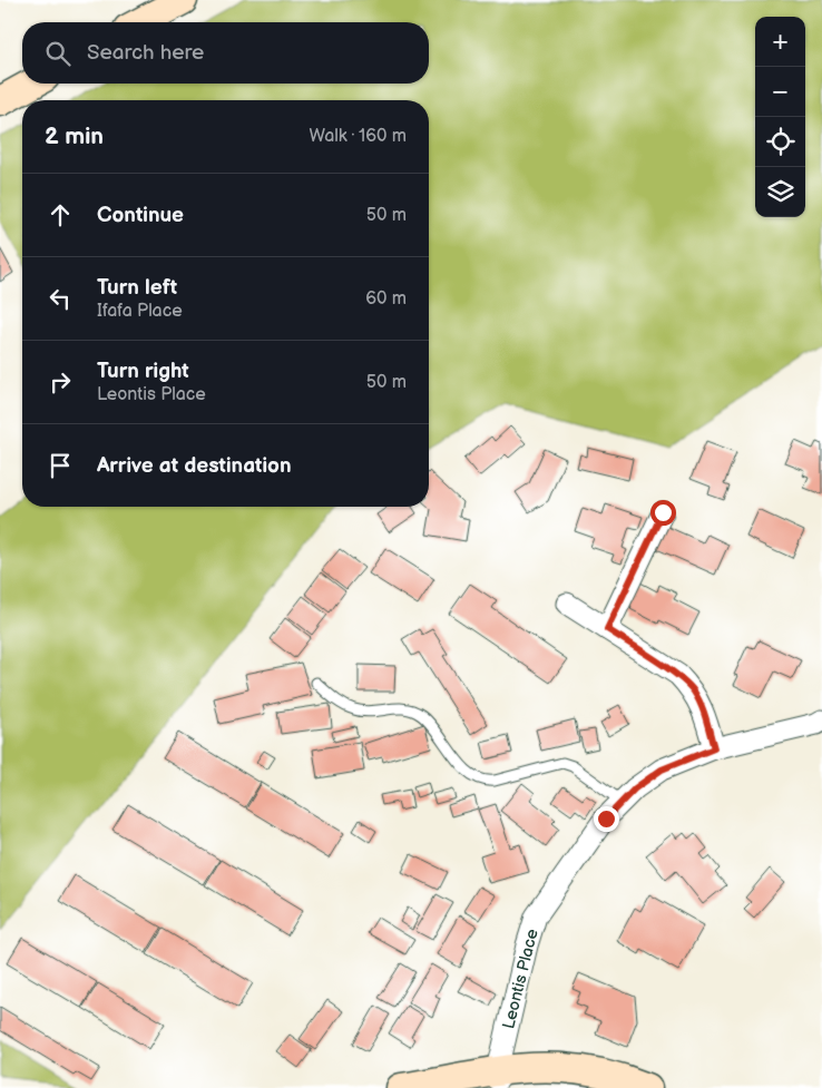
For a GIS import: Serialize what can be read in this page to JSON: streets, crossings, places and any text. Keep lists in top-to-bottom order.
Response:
{
  "streets": {
    "street": ["Leontis Place"]
  },
  "page": {
    "map_buttons": ["+", "−"],
    "search": "Search here",
    "heading": ["2 min", "Walk · 160 m"],
    "list": [
      ["Continue", "50 m"],
      ["Turn left", "Ifafa Place", "60 m"],
      ["Turn right", "Leontis Place", "50 m"],
      "Arrive at destination"
    ]
  }
}
